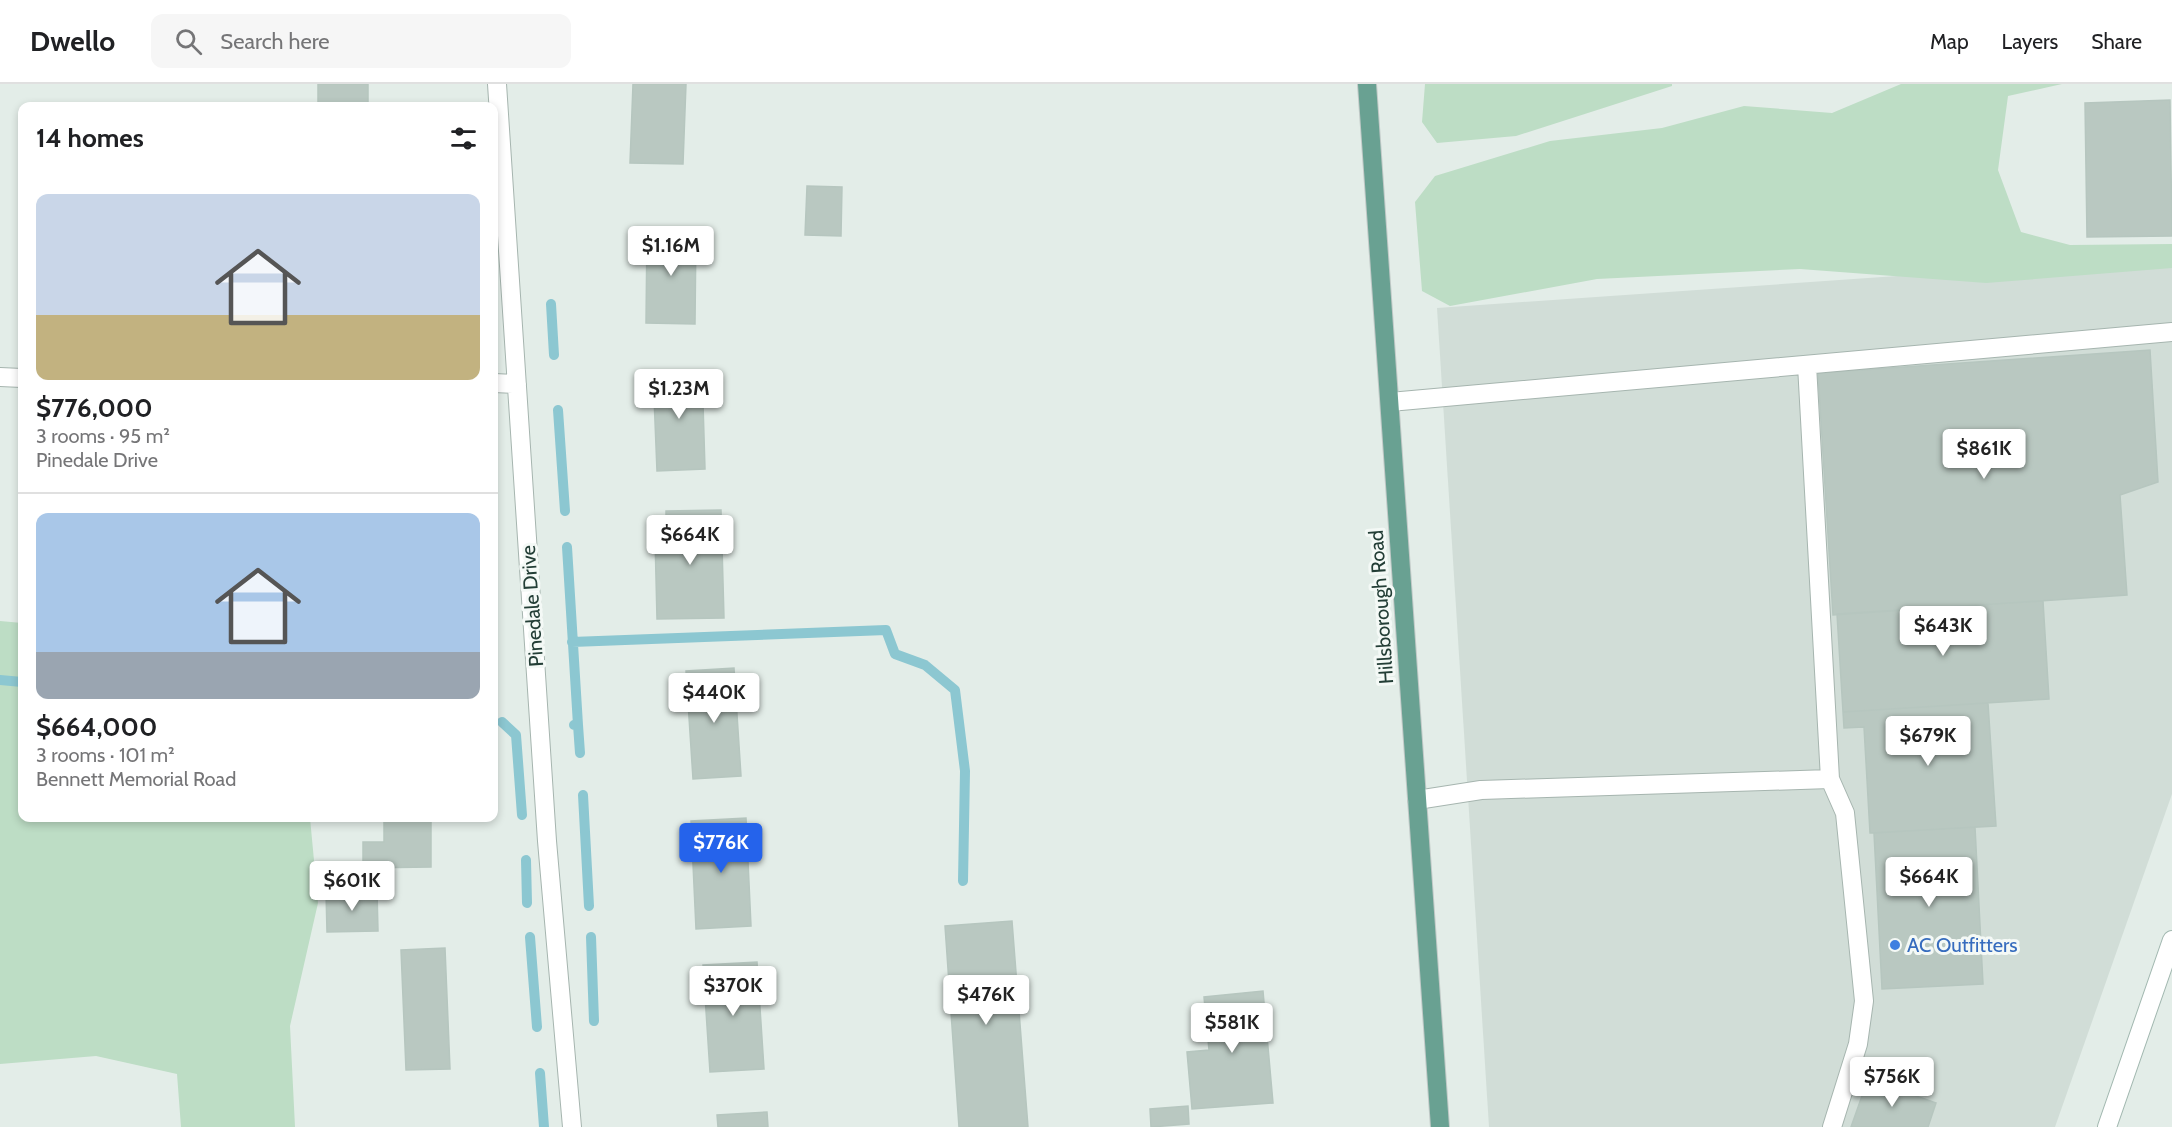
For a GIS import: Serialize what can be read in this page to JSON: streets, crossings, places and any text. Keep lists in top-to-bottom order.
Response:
{
  "streets": {
    "main road": ["Hillsborough Road"],
    "street": ["Pinedale Drive"]
  },
  "places": ["AC Outfitters"],
  "page": {
    "header": "Dwello",
    "search": "Search here",
    "nav": ["Map", "Layers", "Share"],
    "heading": "14 homes",
    "list": [
      {
        "name": "$776,000",
        "note": "3 rooms · 95 m² · Pinedale Drive"
      },
      {
        "name": "$664,000",
        "note": "3 rooms · 101 m² · Bennett Memorial Road"
      }
    ],
    "price": [
      "$1.16M",
      "$1.23M",
      "$861K",
      "$664K",
      "$643K",
      "$440K",
      "$679K",
      "$776K",
      "$664K",
      "$601K",
      "$370K",
      "$476K",
      "$581K",
      "$756K"
    ]
  }
}
